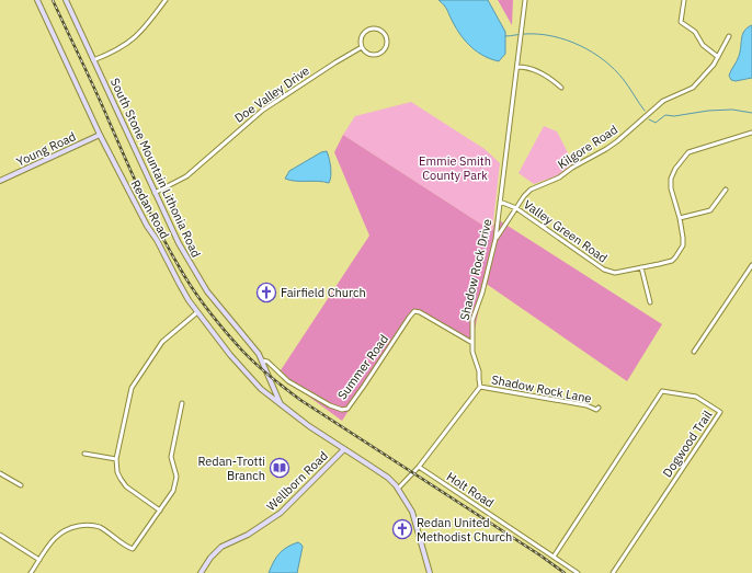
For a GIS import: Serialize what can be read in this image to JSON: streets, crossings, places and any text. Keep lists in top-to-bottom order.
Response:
{
  "streets": {
    "main road": [
      "Young Road",
      "South Stone Mountain Lithonia Road",
      "Redan Road",
      "Wellborn Road"
    ],
    "street": [
      "Doe Valley Drive",
      "Kilgore Road",
      "Valley Green Road",
      "Shadow Rock Drive",
      "Summer Road",
      "Shadow Rock Lane",
      "Dogwood Trail",
      "Holt Road"
    ]
  },
  "crossings": [
    ["Doe Valley Drive", "South Stone Mountain Lithonia Road"],
    ["Kilgore Road", "Valley Green Road"],
    ["Kilgore Road", "Shadow Rock Drive"],
    ["Young Road", "Redan Road"],
    ["South Stone Mountain Lithonia Road", "Redan Road"],
    ["South Stone Mountain Lithonia Road", "Summer Road"],
    ["South Stone Mountain Lithonia Road", "Wellborn Road"],
    ["Valley Green Road", "Shadow Rock Drive"],
    ["Shadow Rock Drive", "Summer Road"],
    ["Shadow Rock Drive", "Shadow Rock Lane"],
    ["Dogwood Trail", "Holt Road"]
  ],
  "parks": ["Emmie Smith County Park"],
  "places": {
    "church": ["Fairfield Church", "Redan United Methodist Church"],
    "library": ["Redan-Trotti Branch"]
  }
}
